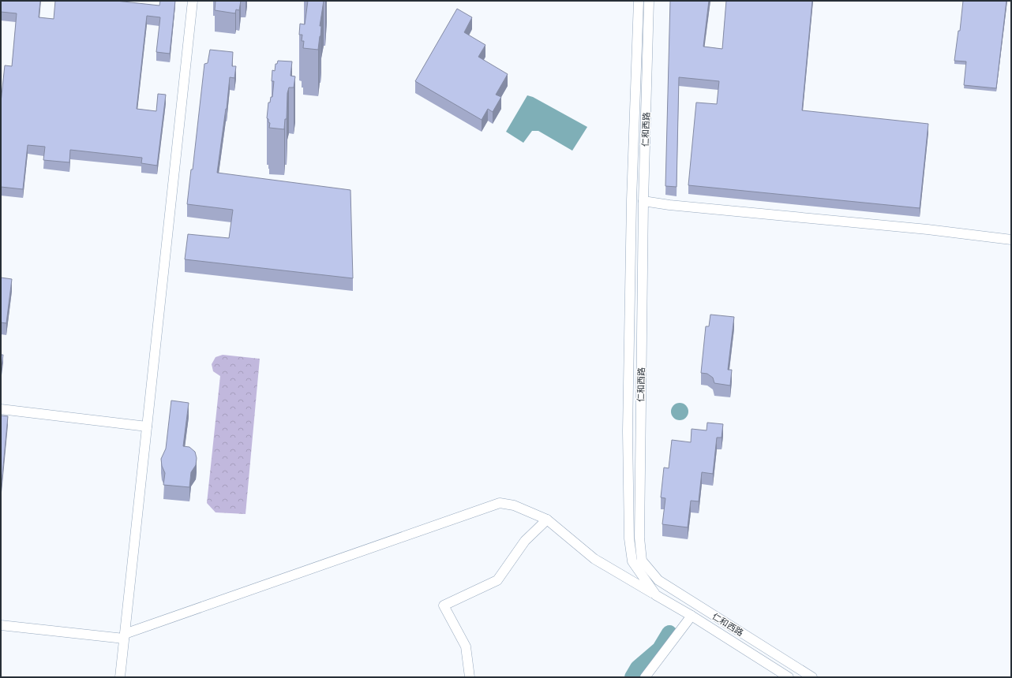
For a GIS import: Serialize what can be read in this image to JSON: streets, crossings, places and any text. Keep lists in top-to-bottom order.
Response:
{
  "streets": {
    "street": ["仁和西路"]
  }
}
